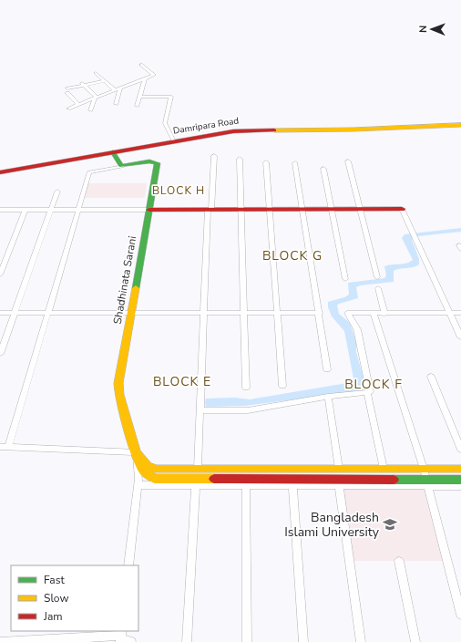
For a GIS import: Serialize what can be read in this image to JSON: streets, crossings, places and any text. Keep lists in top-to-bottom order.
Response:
{
  "streets": {
    "street": ["Damripara Road", "Shadhinata Sarani"]
  },
  "districts": [
    "BLOCK H",
    "BLOCK G",
    "BLOCK E",
    "BLOCK F"
  ],
  "places": {
    "school or university": ["Bangladesh Islami University"]
  },
  "legend": ["Fast", "Slow", "Jam"],
  "north": "left"
}
